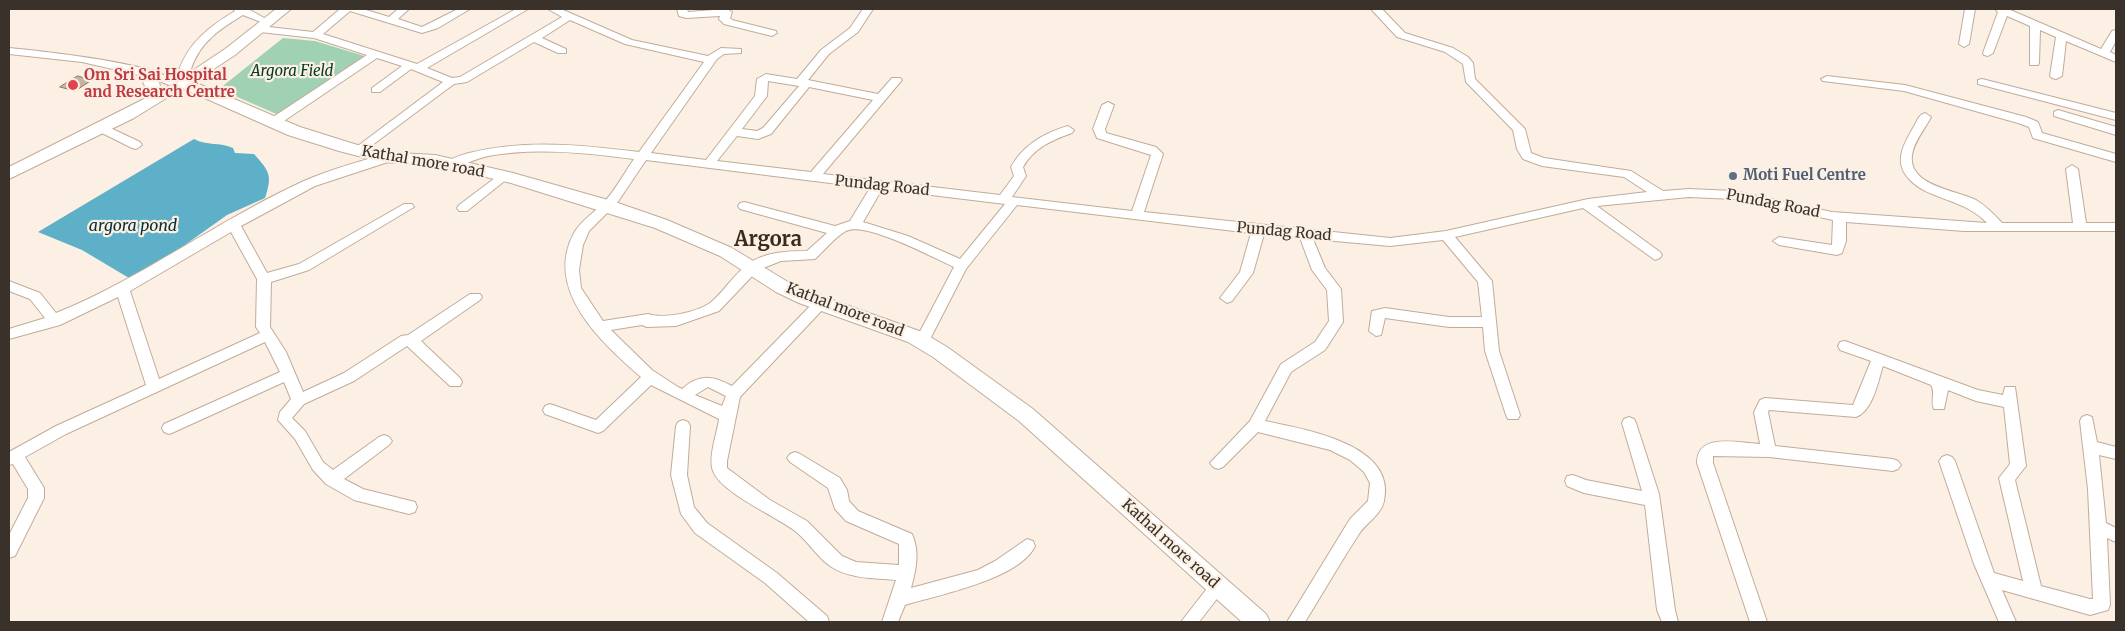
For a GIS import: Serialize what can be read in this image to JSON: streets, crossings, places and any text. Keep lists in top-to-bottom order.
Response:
{
  "streets": {
    "main road": ["Kathal more road"],
    "street": ["Pundag Road"]
  },
  "crossings": [
    ["Kathal more road", "Pundag Road"]
  ],
  "districts": ["Argora"],
  "water": ["argora pond"],
  "parks": ["Argora Field"],
  "places": ["Om Sri Sai Hospital and Research Centre", "Moti Fuel Centre"]
}
